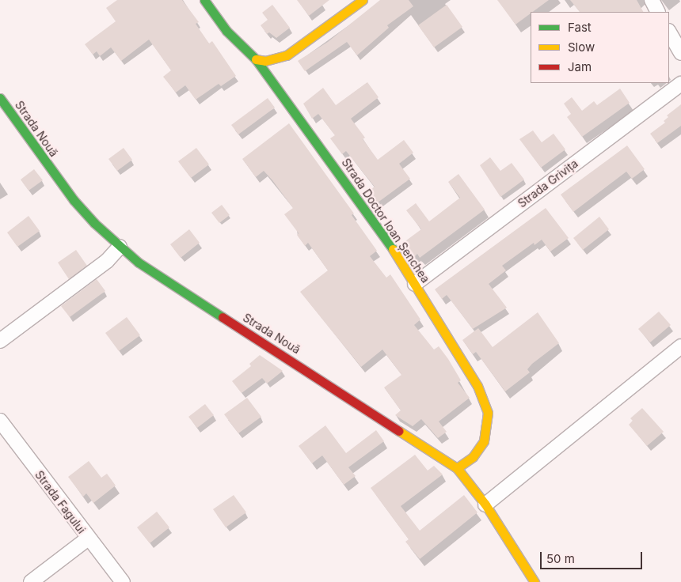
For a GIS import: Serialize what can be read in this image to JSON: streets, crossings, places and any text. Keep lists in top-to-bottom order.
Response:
{
  "streets": {
    "street": [
      "Strada Nouă",
      "Strada Grivița",
      "Strada Doctor Ioan Șenchea",
      "Strada Fagului"
    ]
  },
  "crossings": [
    ["Strada Nouă", "Strada Doctor Ioan Șenchea"],
    ["Strada Grivița", "Strada Doctor Ioan Șenchea"]
  ],
  "legend": ["Fast", "Slow", "Jam"],
  "scale_bar": "50 m"
}
